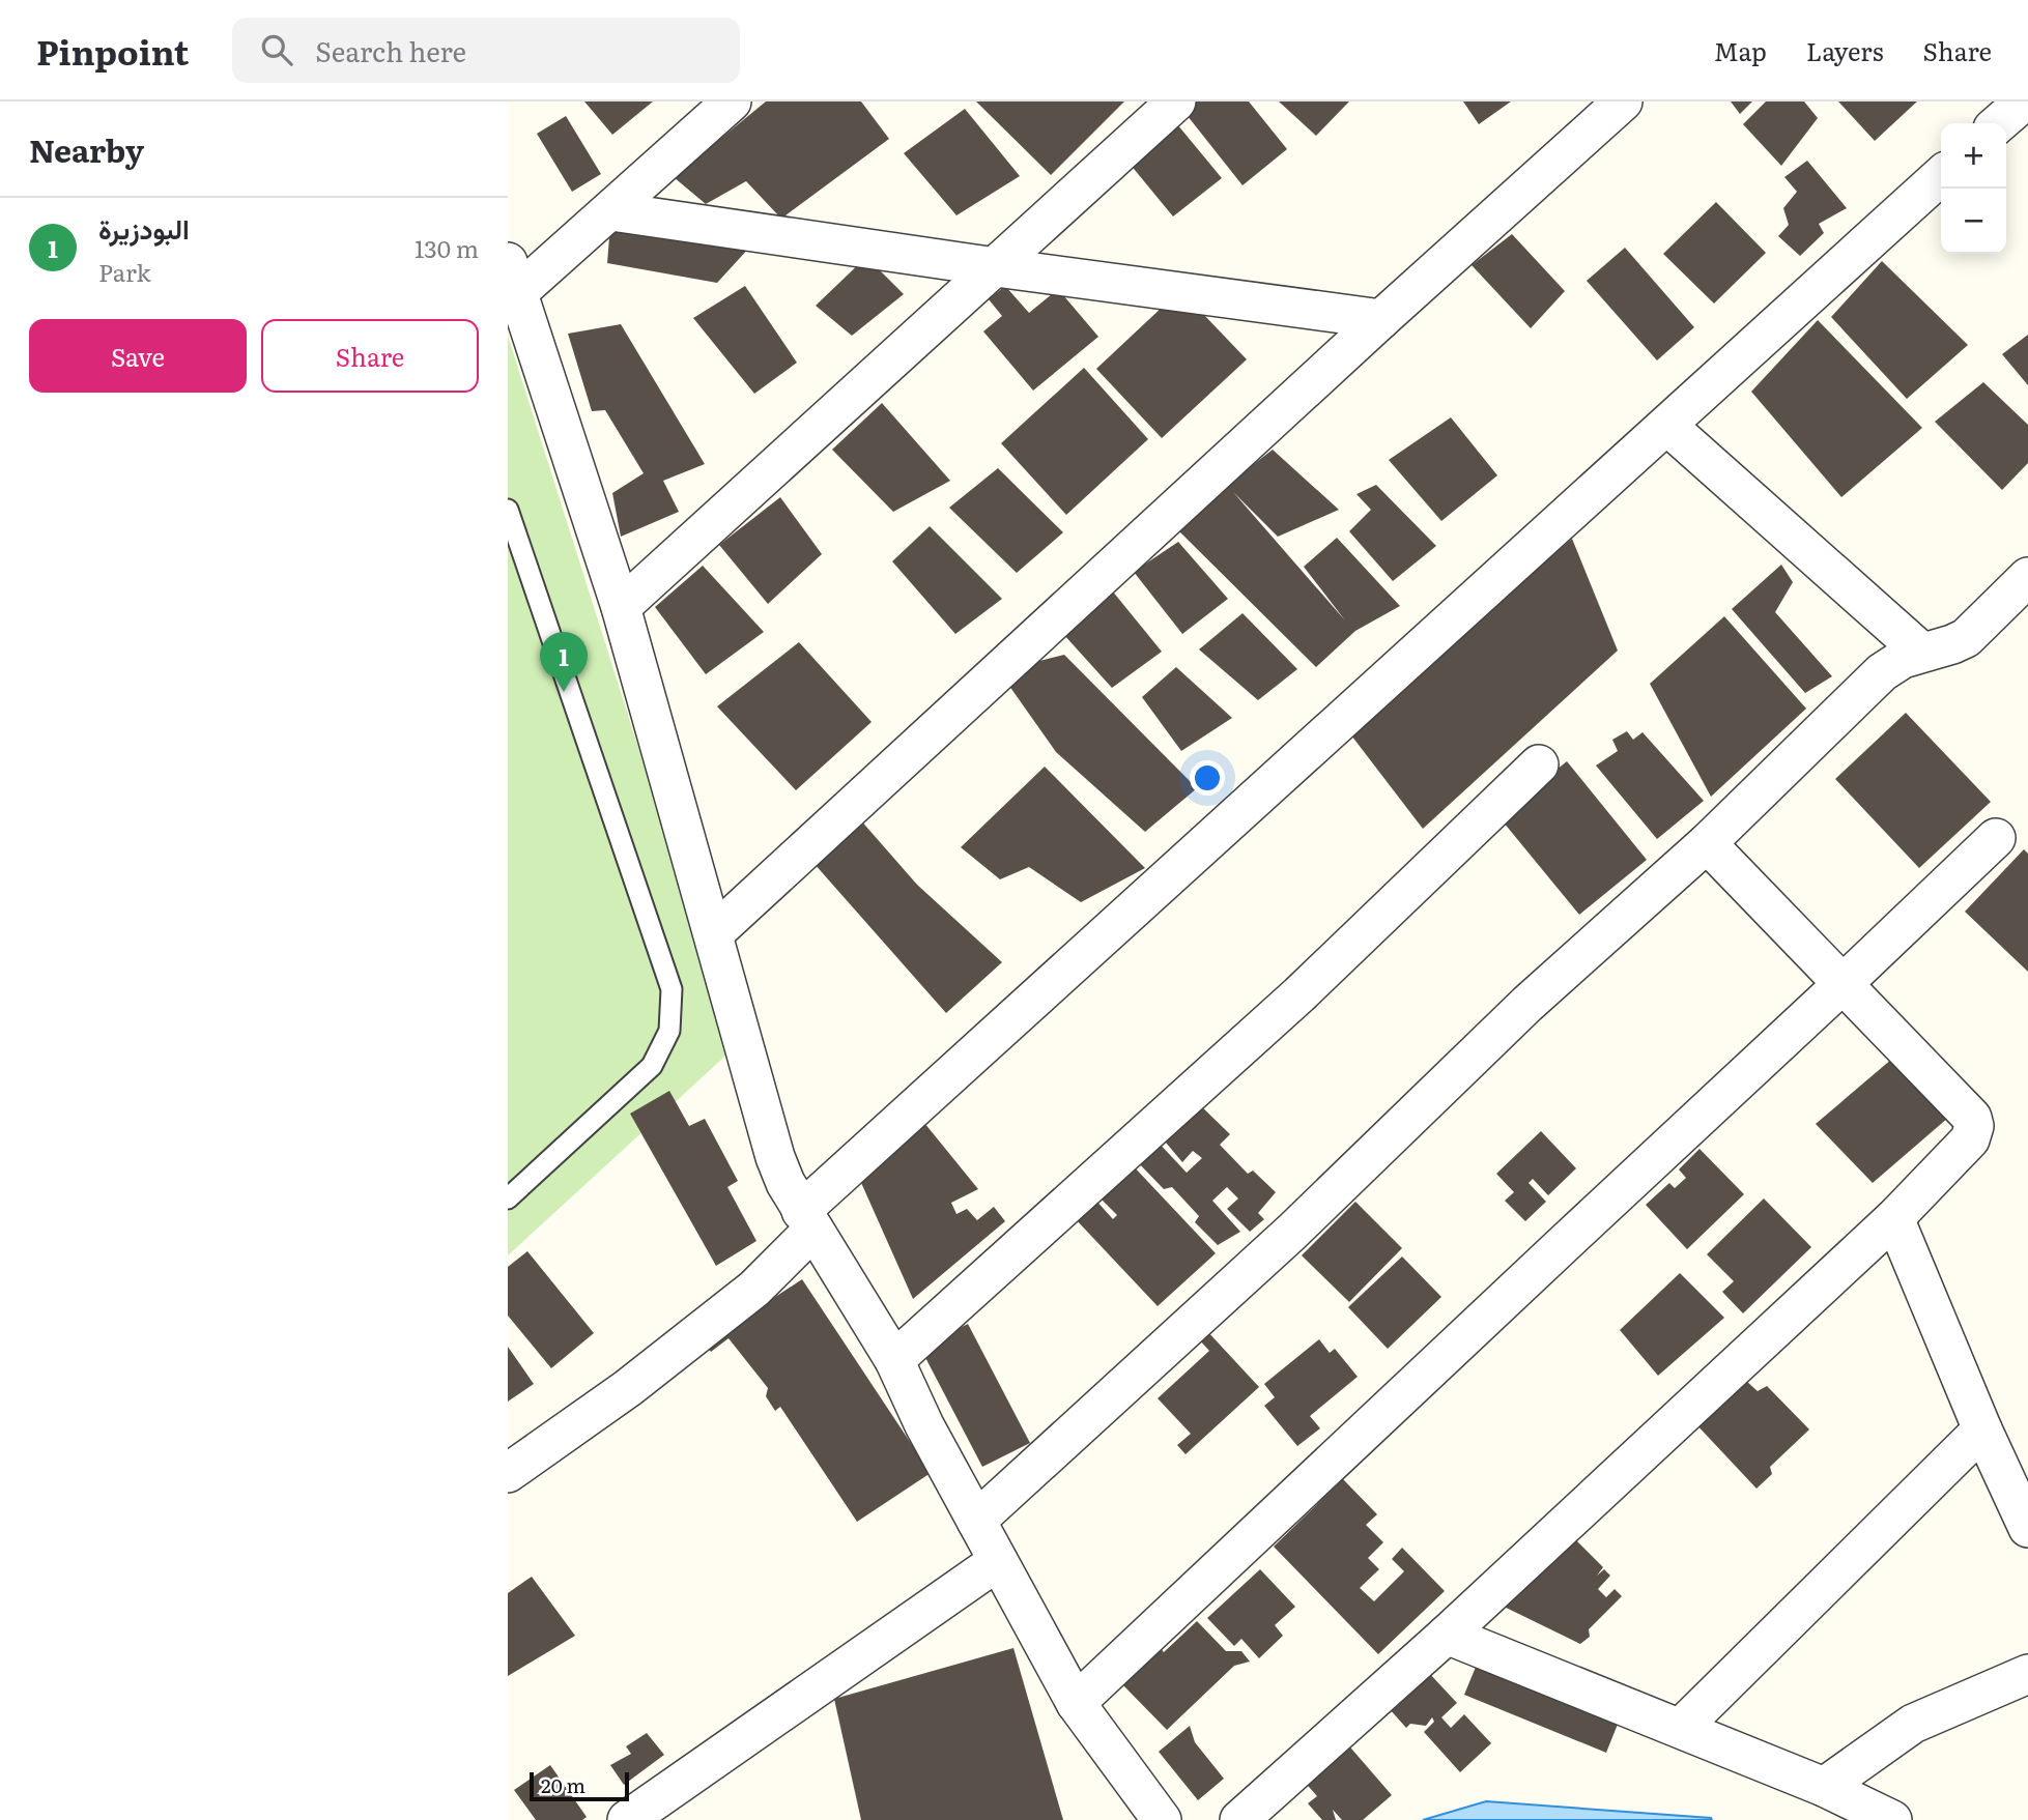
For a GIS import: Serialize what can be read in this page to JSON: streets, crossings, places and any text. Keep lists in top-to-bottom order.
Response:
{
  "scale_bar": "20 m",
  "page": {
    "header": "Pinpoint",
    "search": "Search here",
    "nav": ["Map", "Layers", "Share"],
    "heading": "Nearby",
    "map_buttons": ["+", "−"],
    "list": [
      {
        "mark": "1",
        "name": "البودزيرة",
        "note": "Park",
        "value": "130 m"
      }
    ],
    "buttons": ["Save", "Share"],
    "pins": "1",
    "scale": "20 m"
  }
}
